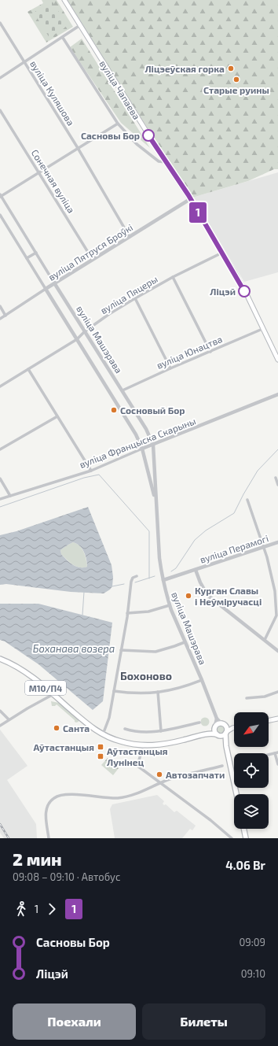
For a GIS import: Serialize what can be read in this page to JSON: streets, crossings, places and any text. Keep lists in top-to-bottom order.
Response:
{
  "streets": {
    "main road": ["вуліца Чапаева", "М10/П4"],
    "street": [
      "вуліца Куляшова",
      "Сонечная вуліца",
      "вуліца Пятруся Броўкі",
      "вуліца Пяцеры",
      "вуліца Машэрава",
      "вуліца Юнацтва",
      "вуліца Францыска Скарыны",
      "вуліца Перамогі"
    ]
  },
  "crossings": [
    ["вуліца Чапаева", "вуліца Пятруся Броўкі"],
    ["вуліца Чапаева", "вуліца Пяцеры"],
    ["вуліца Чапаева", "вуліца Юнацтва"],
    ["вуліца Куляшова", "вуліца Пятруся Броўкі"],
    ["Сонечная вуліца", "вуліца Пятруся Броўкі"],
    ["вуліца Пятруся Броўкі", "вуліца Машэрава"],
    ["вуліца Пяцеры", "вуліца Машэрава"],
    ["вуліца Машэрава", "вуліца Юнацтва"],
    ["вуліца Машэрава", "вуліца Францыска Скарыны"],
    ["вуліца Машэрава", "вуліца Перамогі"],
    ["вуліца Машэрава", "М10/П4"]
  ],
  "districts": ["Бохоново"],
  "water": ["Боханава возера"],
  "places": {
    "other": [
      "Ліцэеўская горка",
      "Старые руины",
      "Сасновы Бор",
      "Ліцэй",
      "Сосновый Бор",
      "Курган Славы і Неўміручасці",
      "Санта",
      "Автозапчати"
    ],
    "transit": ["Аўтастанцыя", "Аўтастанцыя Лунінец"]
  },
  "lines": ["bus line 1"],
  "north": "bottom left",
  "page": {
    "on_map": "1",
    "heading": ["2 мин", "09:08 – 09:10 · Автобус", "4.06 Br"],
    "legs": ["1", "1"],
    "list": [
      {
        "name": "Сасновы Бор",
        "value": "09:09"
      },
      {
        "name": "Ліцэй",
        "value": "09:10"
      }
    ],
    "buttons": ["Поехали", "Билеты"]
  }
}
